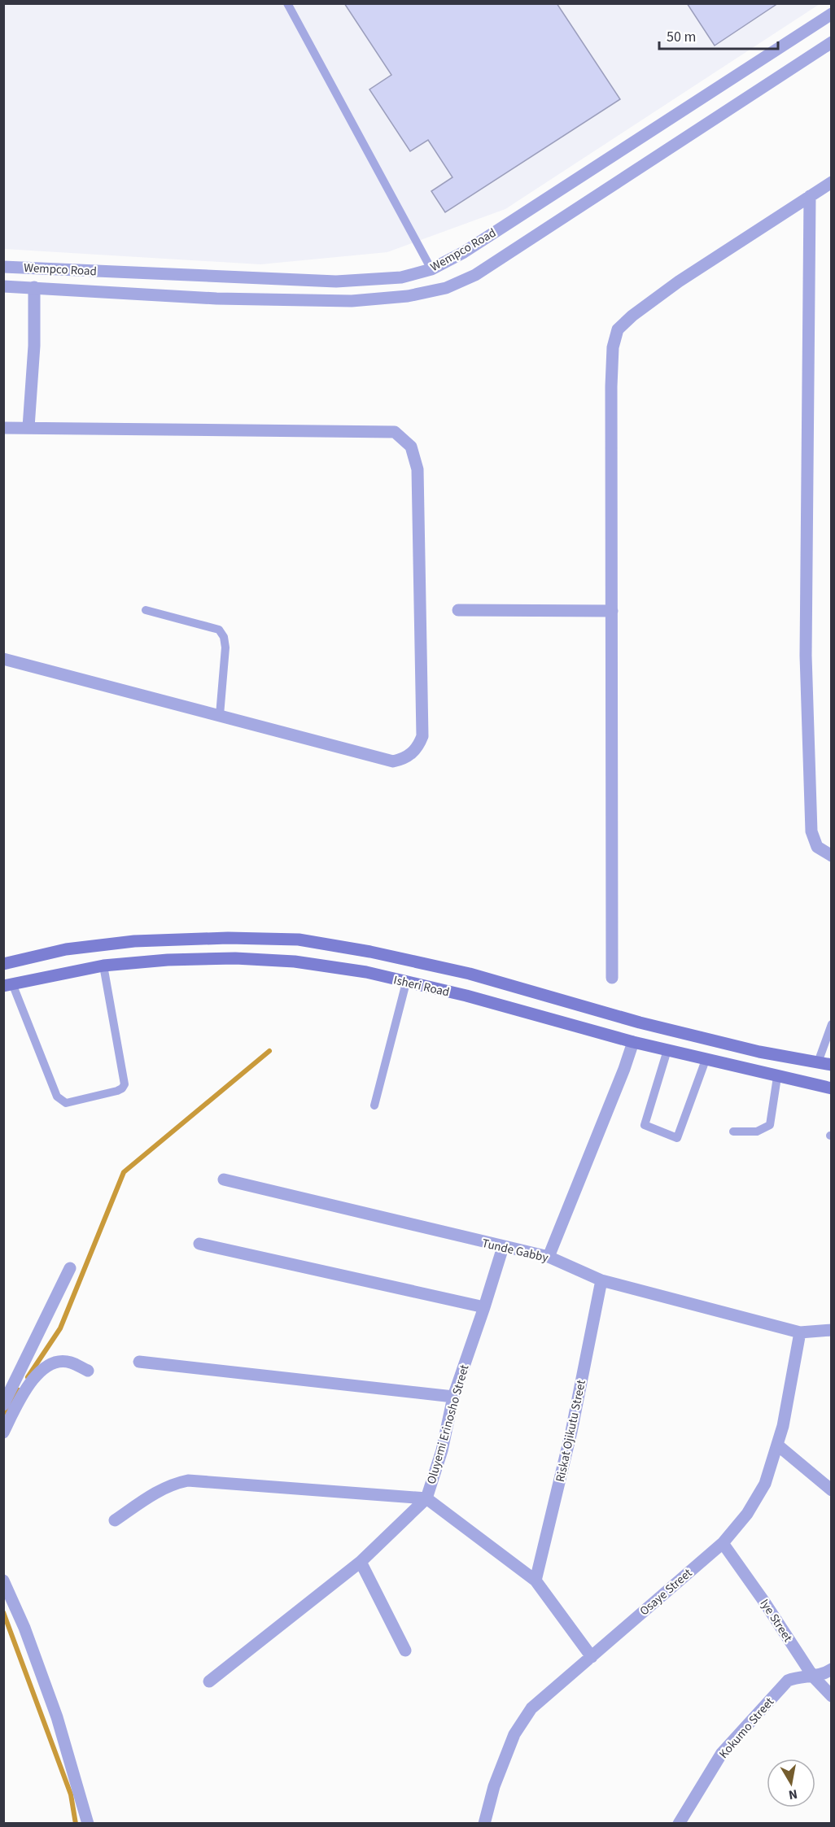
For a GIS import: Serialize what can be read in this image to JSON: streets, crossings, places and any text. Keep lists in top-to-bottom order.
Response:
{
  "streets": {
    "main road": ["Isheri Road"],
    "street": [
      "Wempco Road",
      "Tunde Gabby",
      "Oluyemi Erinosho Street",
      "Riskat Ojikutu Street",
      "Osaye Street",
      "Iye Street",
      "Kokumo Street"
    ]
  },
  "crossings": [
    ["Tunde Gabby", "Oluyemi Erinosho Street"],
    ["Tunde Gabby", "Riskat Ojikutu Street"],
    ["Tunde Gabby", "Osaye Street"],
    ["Osaye Street", "Iye Street"],
    ["Iye Street", "Kokumo Street"]
  ],
  "scale_bar": "50 m",
  "north": "bottom"
}
